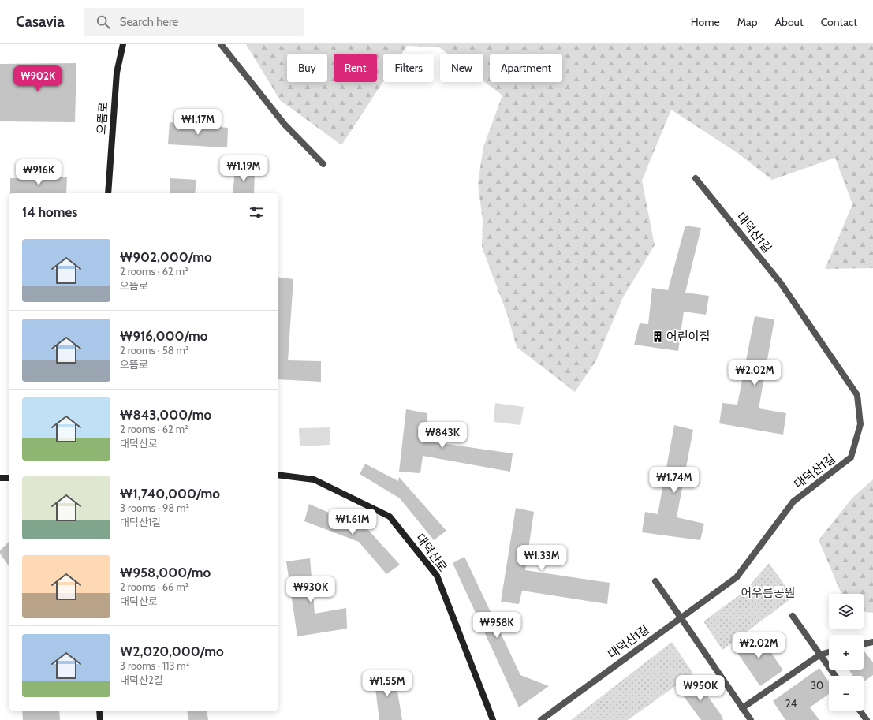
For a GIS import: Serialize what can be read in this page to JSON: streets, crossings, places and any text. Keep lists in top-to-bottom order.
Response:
{
  "streets": {
    "street": ["으뜸로", "대덕산1길", "대덕산로"]
  },
  "parks": ["어우름공원"],
  "places": {
    "building": ["어린이집"]
  },
  "house_numbers": ["30", "24"],
  "page": {
    "header": "Casavia",
    "search": "Search here",
    "nav": [
      "Home",
      "Map",
      "About",
      "Contact"
    ],
    "chip": [
      "Buy",
      "Rent",
      "Filters",
      "New",
      "Apartment"
    ],
    "price": [
      "₩902K",
      "₩1.17M",
      "₩1.19M",
      "₩916K",
      "₩2.02M",
      "₩843K",
      "₩1.74M",
      "₩1.61M",
      "₩1.33M",
      "₩930K",
      "₩958K",
      "₩2.02M",
      "₩1.55M",
      "₩950K"
    ],
    "heading": "14 homes",
    "list": [
      {
        "name": "₩902,000/mo",
        "note": "2 rooms · 62 m² · 으뜸로"
      },
      {
        "name": "₩916,000/mo",
        "note": "2 rooms · 58 m² · 으뜸로"
      },
      {
        "name": "₩843,000/mo",
        "note": "2 rooms · 62 m² · 대덕산로"
      },
      {
        "name": "₩1,740,000/mo",
        "note": "3 rooms · 98 m² · 대덕산1길"
      },
      {
        "name": "₩958,000/mo",
        "note": "2 rooms · 66 m² · 대덕산로"
      },
      {
        "name": "₩2,020,000/mo",
        "note": "3 rooms · 113 m² · 대덕산2길"
      }
    ],
    "map_buttons": ["+", "−"]
  }
}
